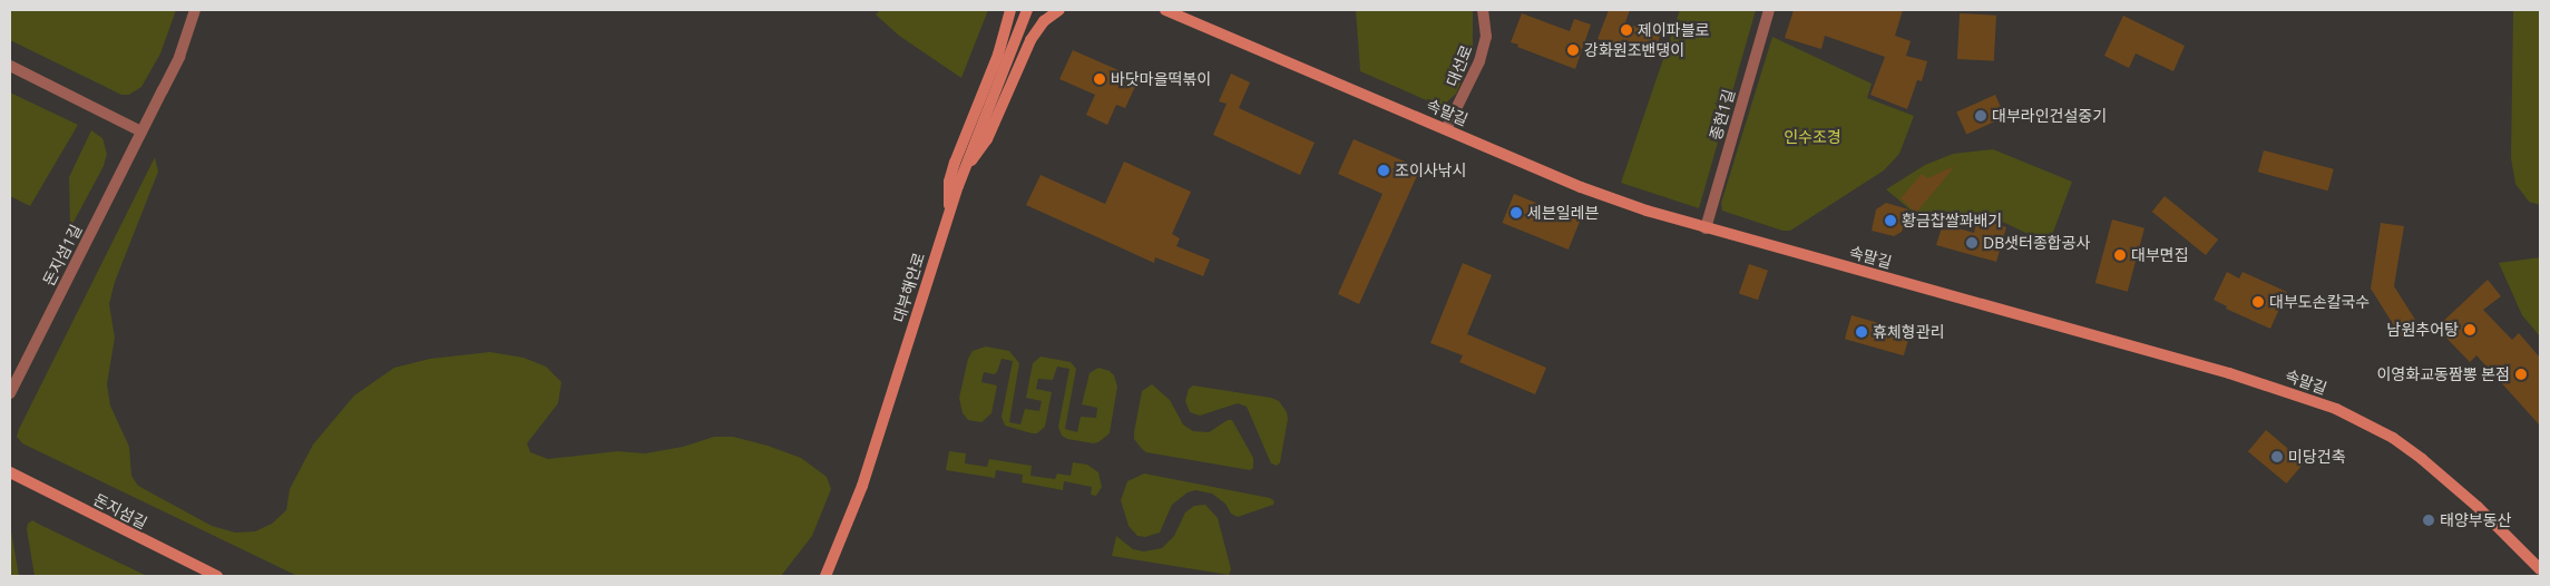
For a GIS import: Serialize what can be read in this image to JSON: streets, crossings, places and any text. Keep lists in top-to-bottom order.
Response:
{
  "streets": {
    "street": [
      "대선로",
      "속말길",
      "종현1길",
      "돈지섬1길",
      "대부해안로",
      "돈지섬길"
    ]
  },
  "crossings": [
    ["대선로", "속말길"],
    ["속말길", "종현1길"]
  ],
  "parks": ["인수조경"],
  "places": [
    "제이파블로",
    "강화원조밴댕이",
    "바닷마을떡볶이",
    "대부라인건설중기",
    "조이사낚시",
    "세븐일레븐",
    "황금찹쌀꽈배기",
    "DB샛터종합공사",
    "대부면집",
    "대부도손칼국수",
    "남원추어탕",
    "휴체형관리",
    "이영화교동짬뽕 본점",
    "미당건축",
    "태양부동산"
  ]
}
